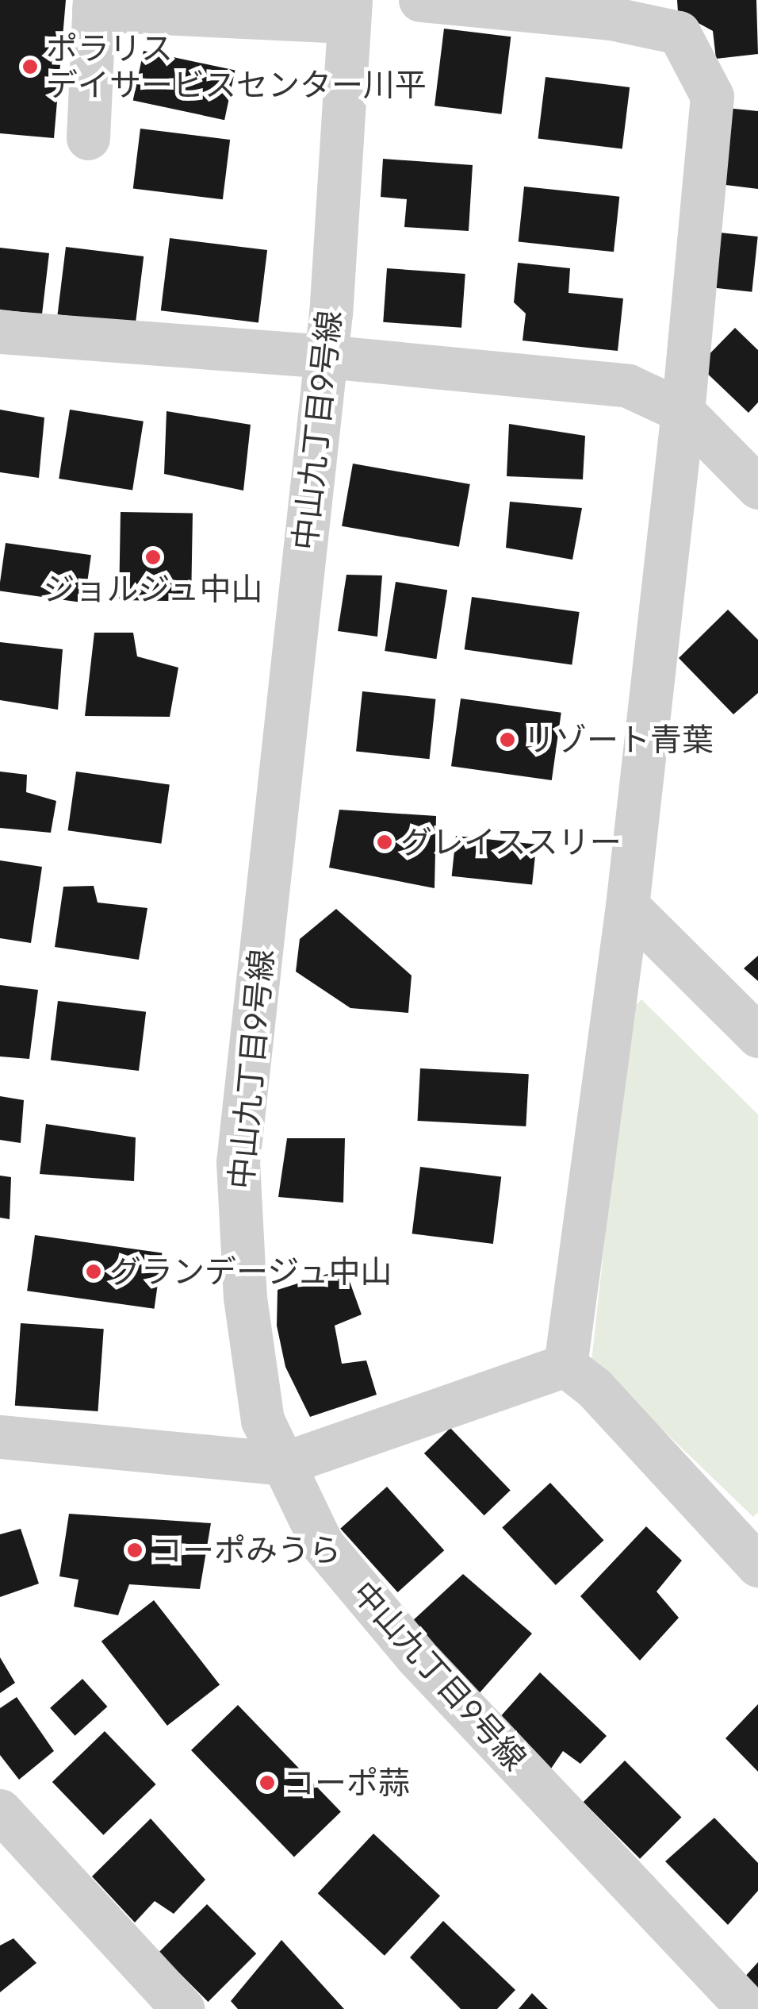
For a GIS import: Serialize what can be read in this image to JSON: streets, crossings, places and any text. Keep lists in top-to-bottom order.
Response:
{
  "streets": {
    "street": ["中山九丁目９号線"]
  },
  "places": [
    "ポラリス デイサービスセンター川平",
    "ジョルジュ中山",
    "リゾート青葉",
    "グレイススリー",
    "グランデージュ中山",
    "コーポみうら",
    "コーポ蒜"
  ]
}
